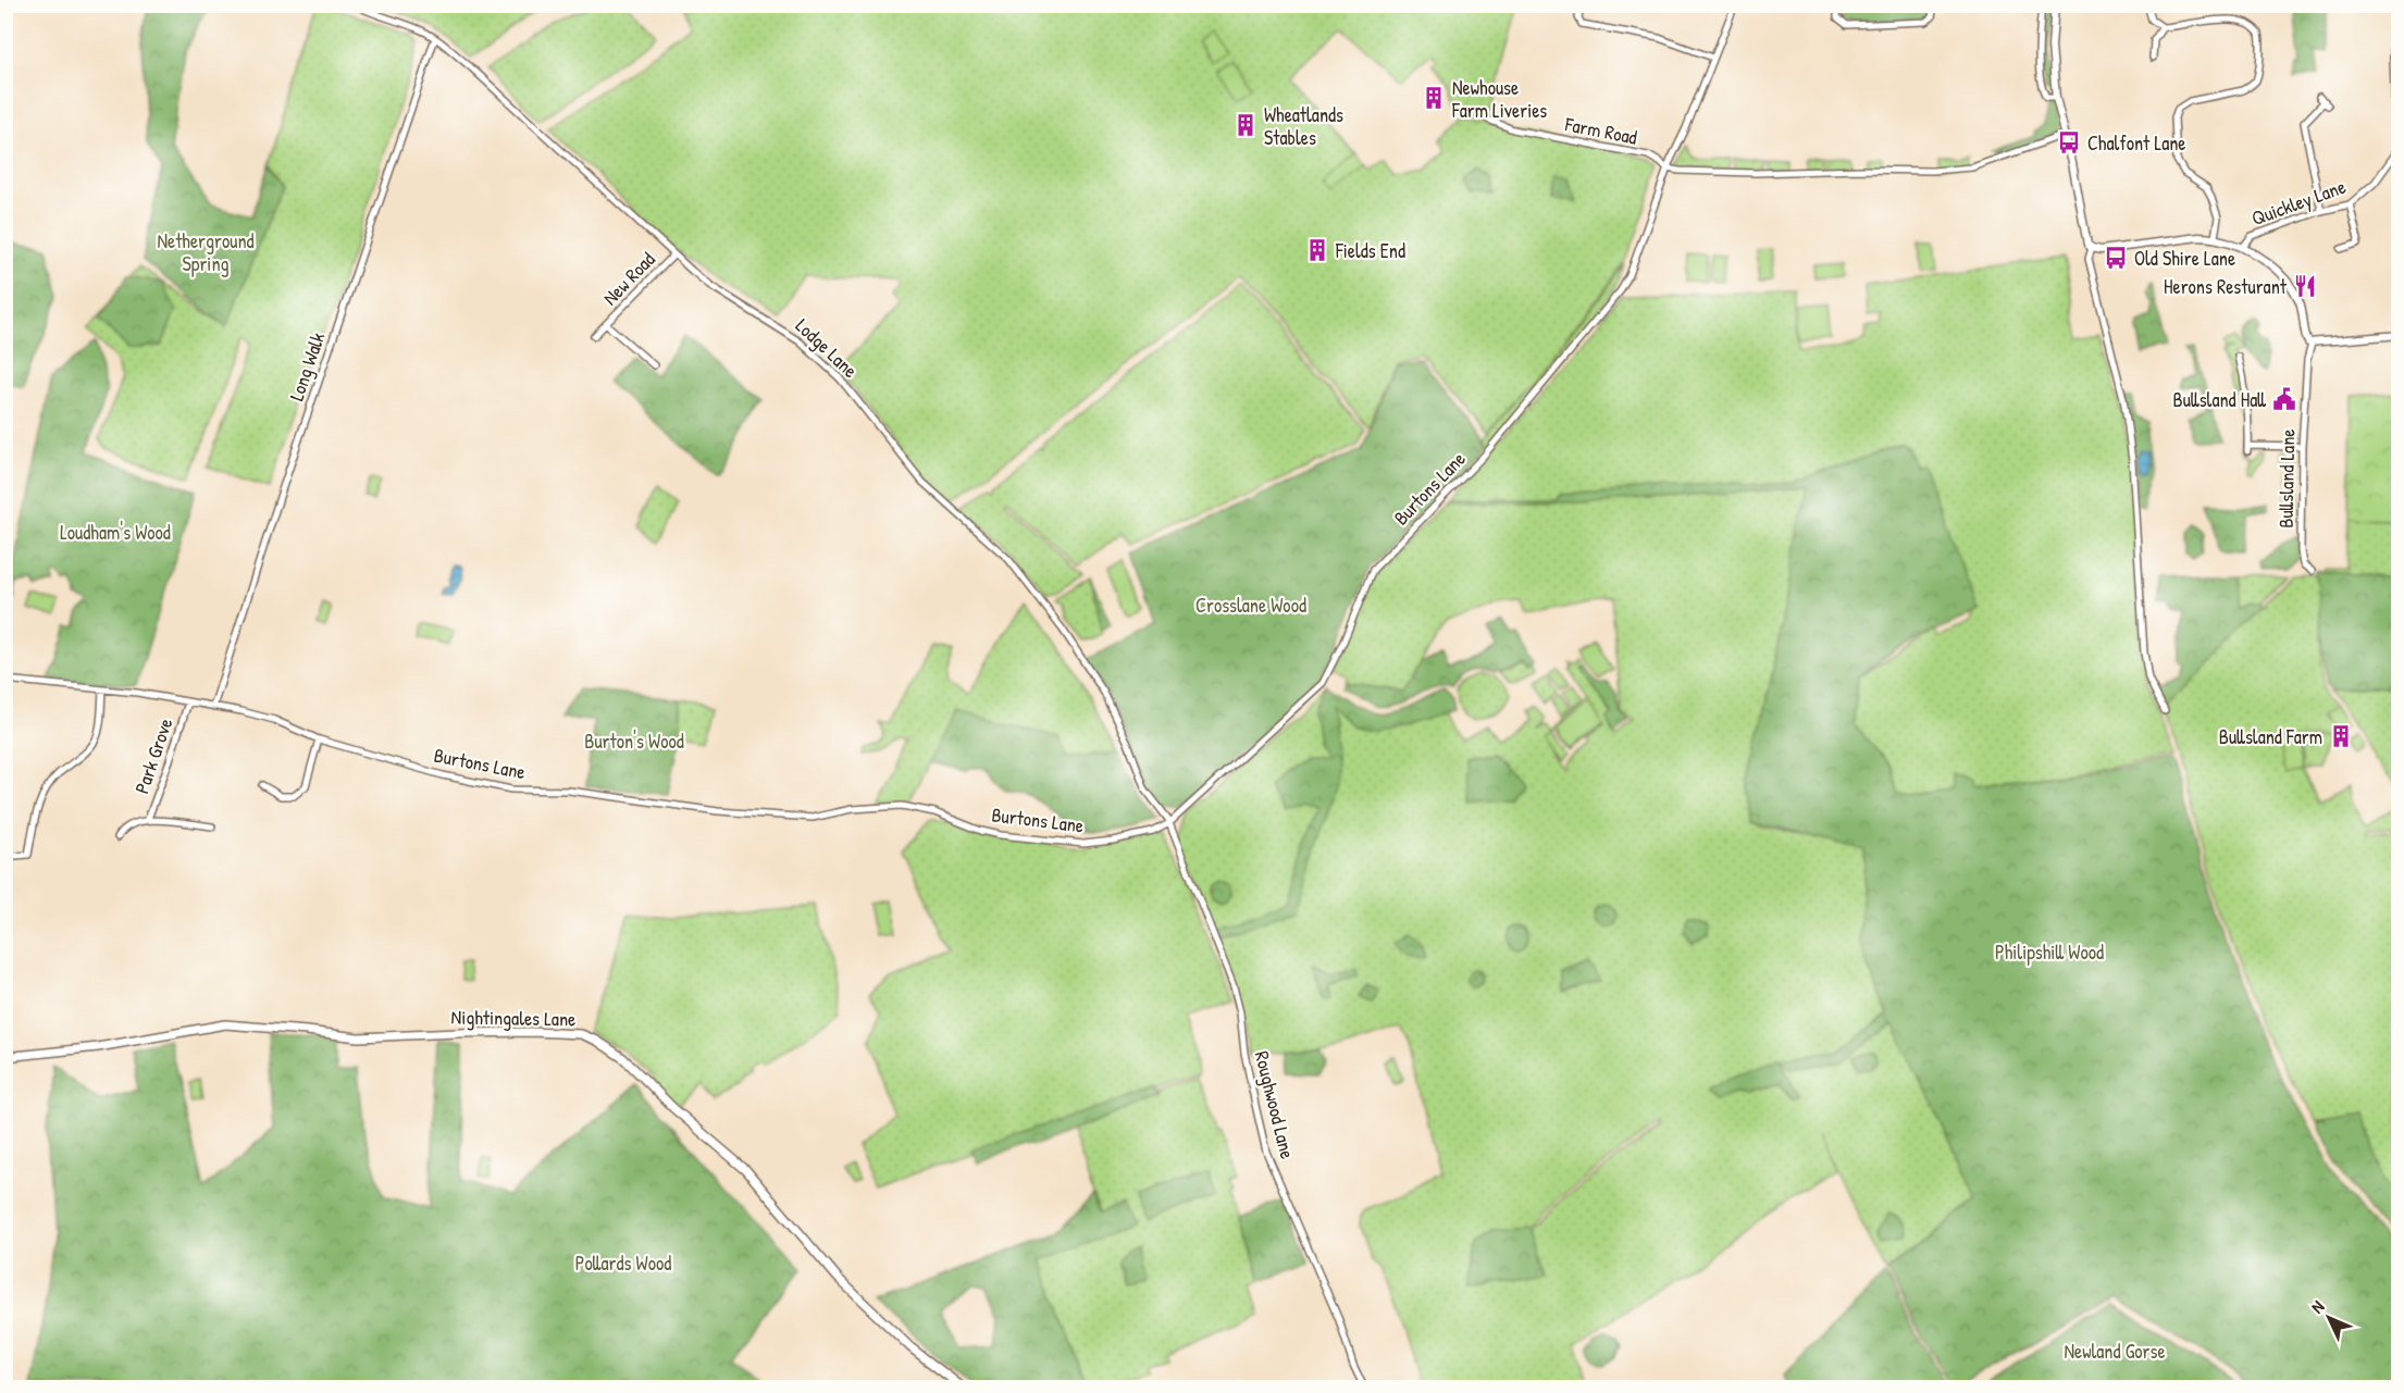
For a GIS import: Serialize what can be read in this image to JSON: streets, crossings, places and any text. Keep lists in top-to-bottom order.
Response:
{
  "streets": {
    "main road": ["Nightingales Lane"],
    "street": [
      "Farm Road",
      "Quickley Lane",
      "New Road",
      "Lodge Lane",
      "Long Walk",
      "Bullsland Lane",
      "Burtons Lane",
      "Park Grove",
      "Roughwood Lane"
    ]
  },
  "crossings": [
    ["Farm Road", "Burtons Lane"],
    ["New Road", "Lodge Lane"],
    ["Lodge Lane", "Long Walk"],
    ["Lodge Lane", "Burtons Lane"],
    ["Lodge Lane", "Roughwood Lane"],
    ["Long Walk", "Burtons Lane"],
    ["Burtons Lane", "Park Grove"],
    ["Burtons Lane", "Roughwood Lane"]
  ],
  "parks": [
    "Netherground Spring",
    "Loudham's Wood",
    "Crosslane Wood",
    "Burton's Wood",
    "Philipshill Wood",
    "Pollards Wood",
    "Newland Gorse"
  ],
  "places": {
    "building": [
      "Newhouse Farm Liveries",
      "Wheatlands Stables",
      "Fields End",
      "Bullsland Farm"
    ],
    "bus stop": ["Chalfont Lane", "Old Shire Lane"],
    "restaurant": ["Herons Resturant"],
    "public building": ["Bullsland Hall"]
  },
  "north": "top left"
}
